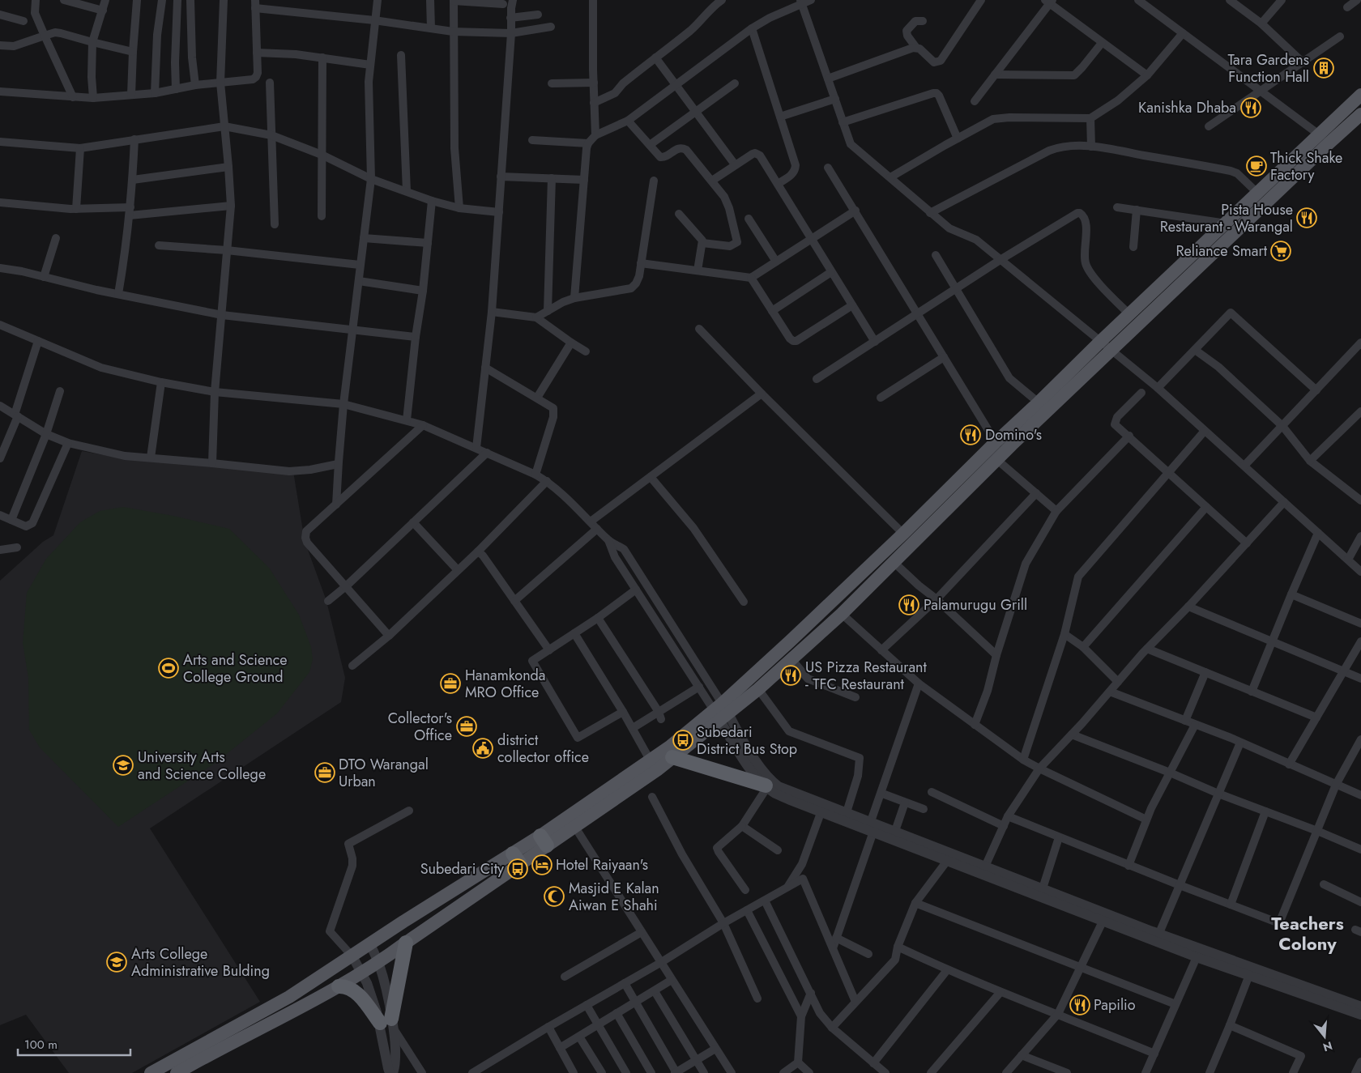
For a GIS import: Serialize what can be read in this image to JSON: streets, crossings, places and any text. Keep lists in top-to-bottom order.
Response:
{
  "districts": ["Teachers Colony"],
  "places": {
    "building": ["Tara Gardens Function Hall"],
    "restaurant": [
      "Kanishka Dhaba",
      "Pista House Restaurant - Warangal",
      "Domino's",
      "Palamurugu Grill",
      "US Pizza Restaurant - TFC Restaurant",
      "Papilio"
    ],
    "cafe": ["Thick Shake Factory"],
    "supermarket": ["Reliance Smart"],
    "sports": ["Arts and Science College Ground"],
    "office": ["Hanamkonda MRO Office", "Collector's Office", "DTO Warangal Urban"],
    "bus stop": ["Subedari District Bus Stop", "Subedari City"],
    "public building": ["district collector office"],
    "school or university": ["University Arts and Science College", "Arts College Administrative Bulding"],
    "hotel": ["Hotel Raiyaan's"],
    "mosque": ["Masjid E Kalan Aiwan E Shahi"]
  },
  "scale_bar": "100 m",
  "north": "bottom"
}
